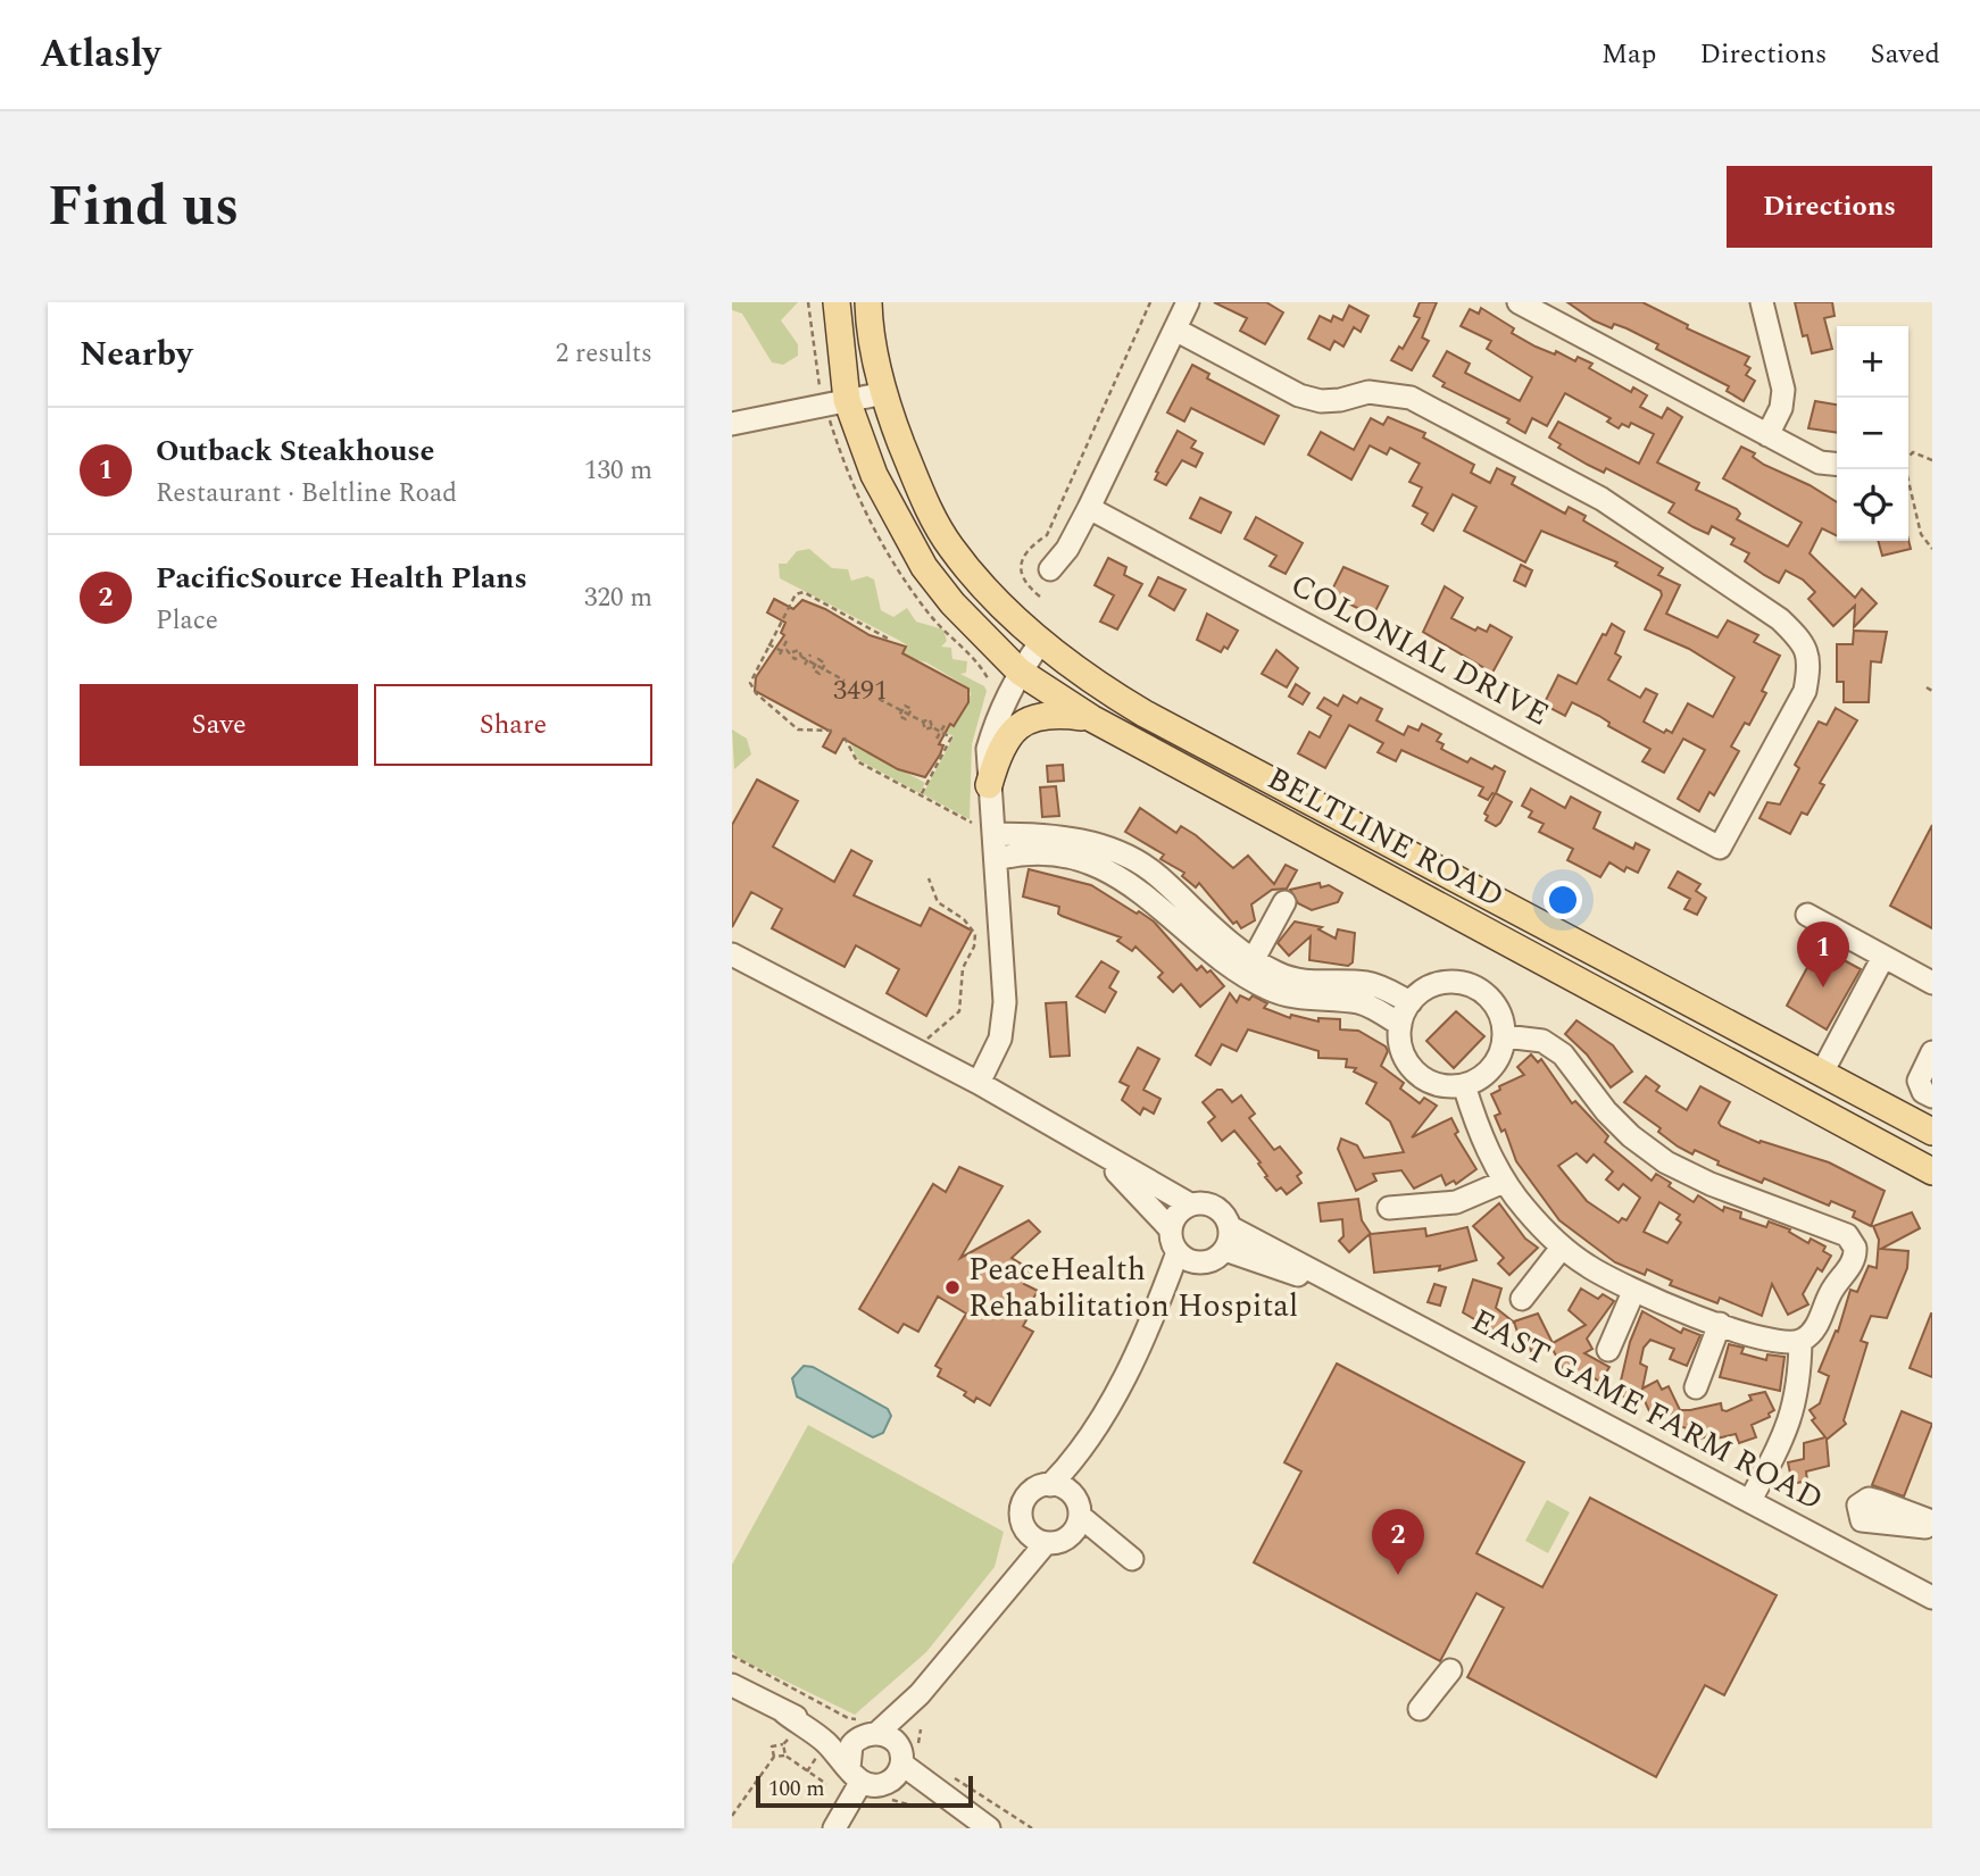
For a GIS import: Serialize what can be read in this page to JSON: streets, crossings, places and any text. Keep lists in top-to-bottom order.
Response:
{
  "streets": {
    "main road": ["BELTLINE ROAD"],
    "street": ["COLONIAL DRIVE", "EAST GAME FARM ROAD"]
  },
  "places": ["PeaceHealth Rehabilitation Hospital"],
  "house_numbers": ["3491"],
  "scale_bar": "100 m",
  "page": {
    "header": "Atlasly",
    "nav": ["Map", "Directions", "Saved"],
    "title": "Find us",
    "buttons": [
      "Directions",
      ["Save", "Share"]
    ],
    "heading": ["Nearby", "2 results"],
    "map_buttons": ["+", "−"],
    "list": [
      {
        "mark": "1",
        "name": "Outback Steakhouse",
        "note": "Restaurant · Beltline Road",
        "value": "130 m"
      },
      {
        "mark": "2",
        "name": "PacificSource Health Plans",
        "note": "Place",
        "value": "320 m"
      }
    ],
    "pins": ["1", "2"],
    "scale": "100 m"
  }
}
